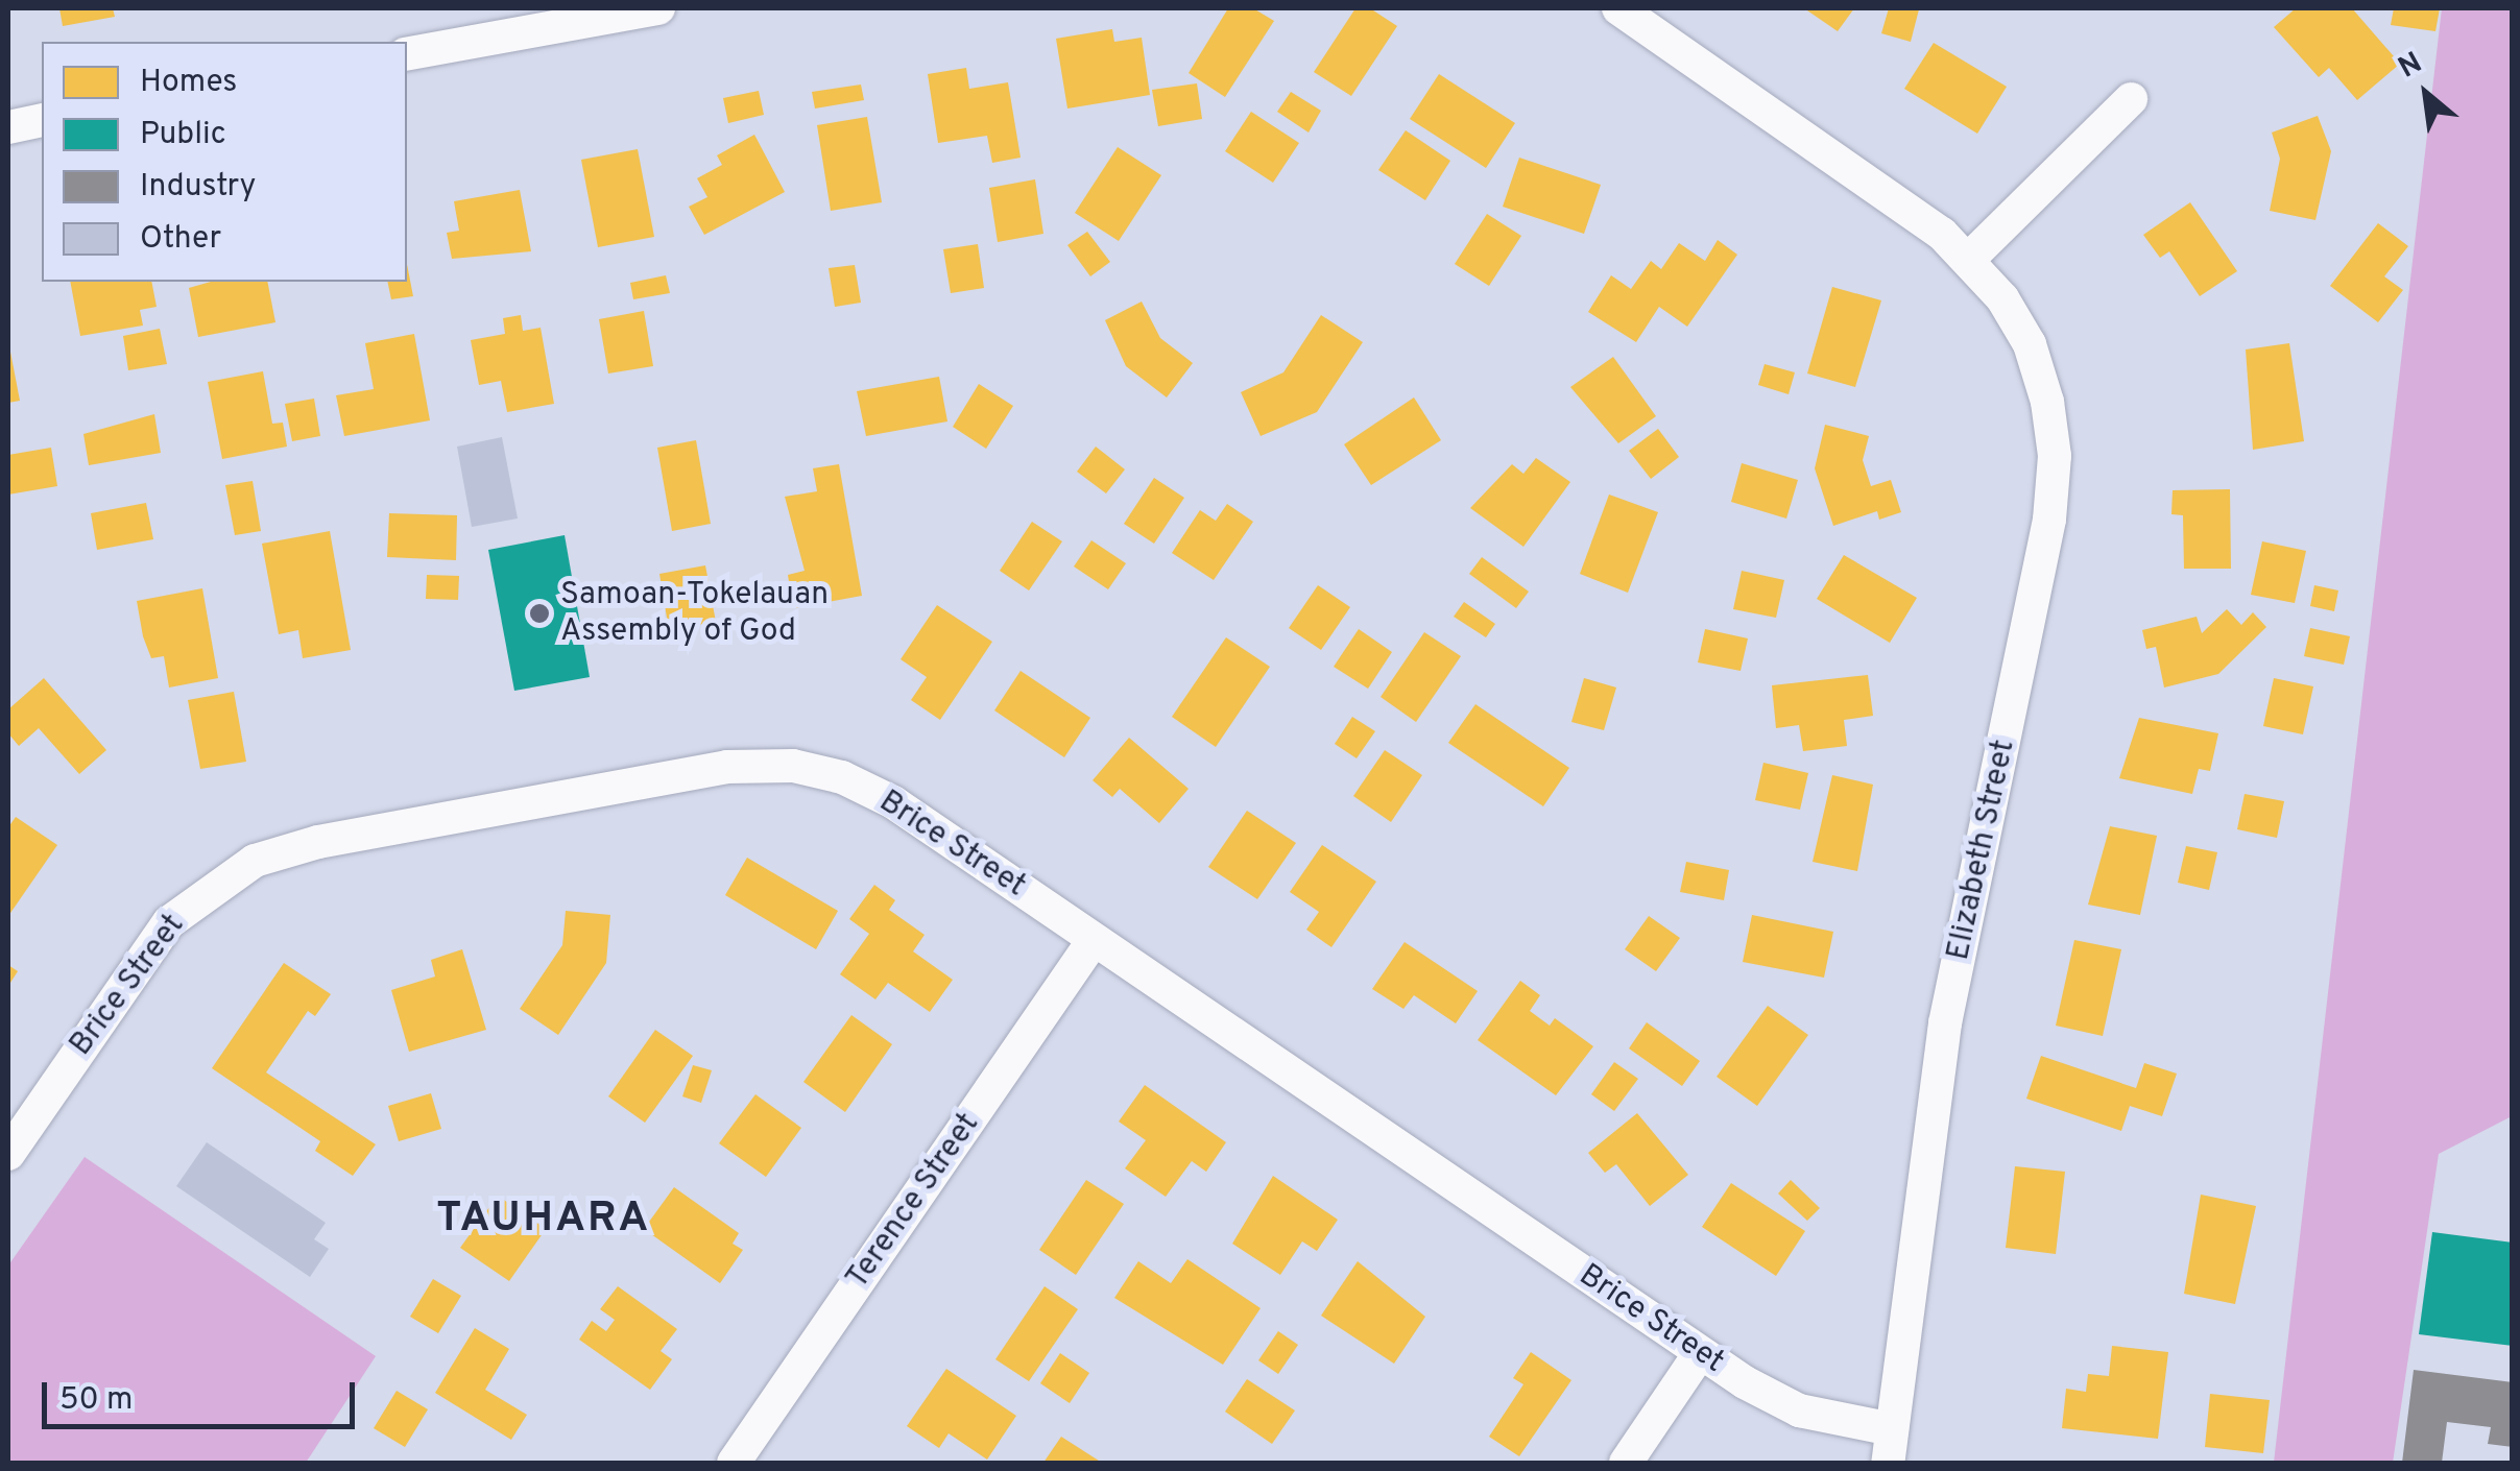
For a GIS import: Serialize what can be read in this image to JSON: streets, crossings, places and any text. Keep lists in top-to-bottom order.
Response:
{
  "streets": {
    "street": ["Brice Street", "Elizabeth Street", "Terence Street"]
  },
  "crossings": [
    ["Brice Street", "Elizabeth Street"],
    ["Brice Street", "Terence Street"]
  ],
  "districts": ["TAUHARA"],
  "places": ["Samoan-Tokelauan Assembly of God"],
  "legend": [
    "Homes",
    "Public",
    "Industry",
    "Other"
  ],
  "scale_bar": "50 m",
  "north": "top left"
}
